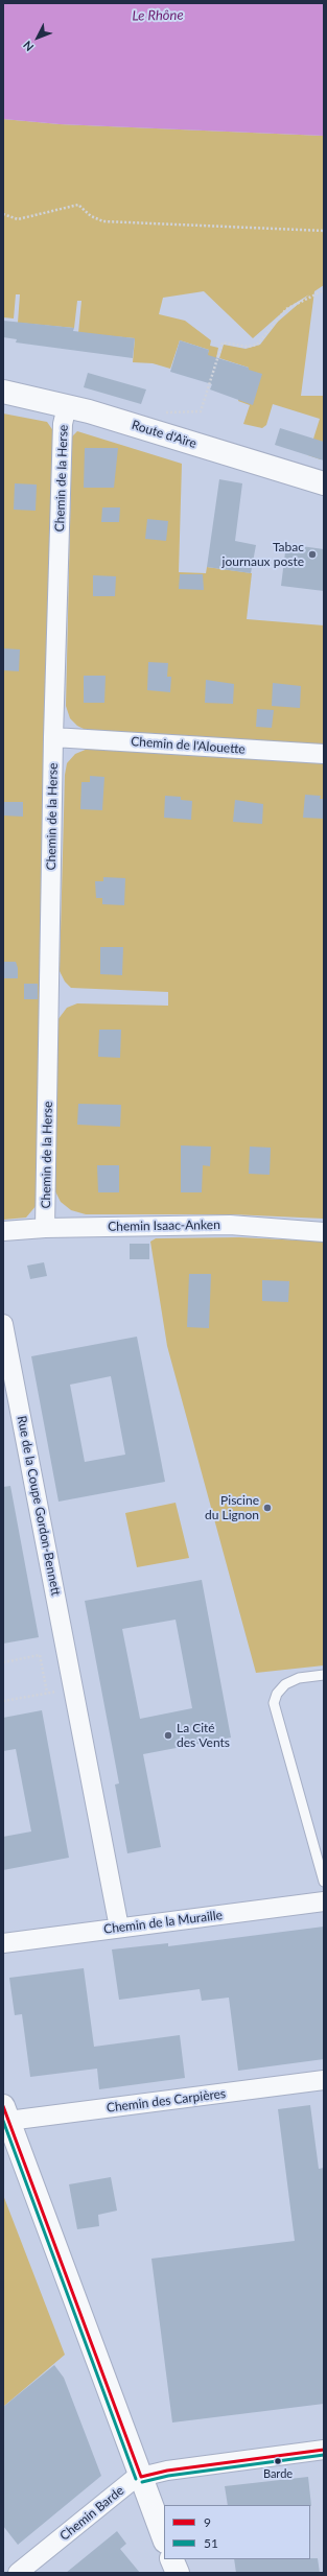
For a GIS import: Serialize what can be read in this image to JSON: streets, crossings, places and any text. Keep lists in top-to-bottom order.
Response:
{
  "streets": {
    "street": [
      "Route d'Aïre",
      "Chemin de la Herse",
      "Chemin de l'Alouette",
      "Chemin Isaac-Anken",
      "Rue de la Coupe Gordon-Bennett",
      "Chemin de la Muraille",
      "Chemin des Carpières",
      "Chemin Barde"
    ]
  },
  "crossings": [
    ["Route d'Aïre", "Chemin de la Herse"],
    ["Chemin de la Herse", "Chemin de l'Alouette"],
    ["Chemin de la Herse", "Chemin Isaac-Anken"],
    ["Rue de la Coupe Gordon-Bennett", "Chemin de la Muraille"]
  ],
  "water": ["Le Rhône"],
  "places": [
    "Tabac journaux poste",
    "Piscine du Lignon",
    "La Cité des Vents",
    "Barde"
  ],
  "lines": ["transit line 9", "transit line 51"],
  "legend": ["9", "51"],
  "north": "bottom left"
}
